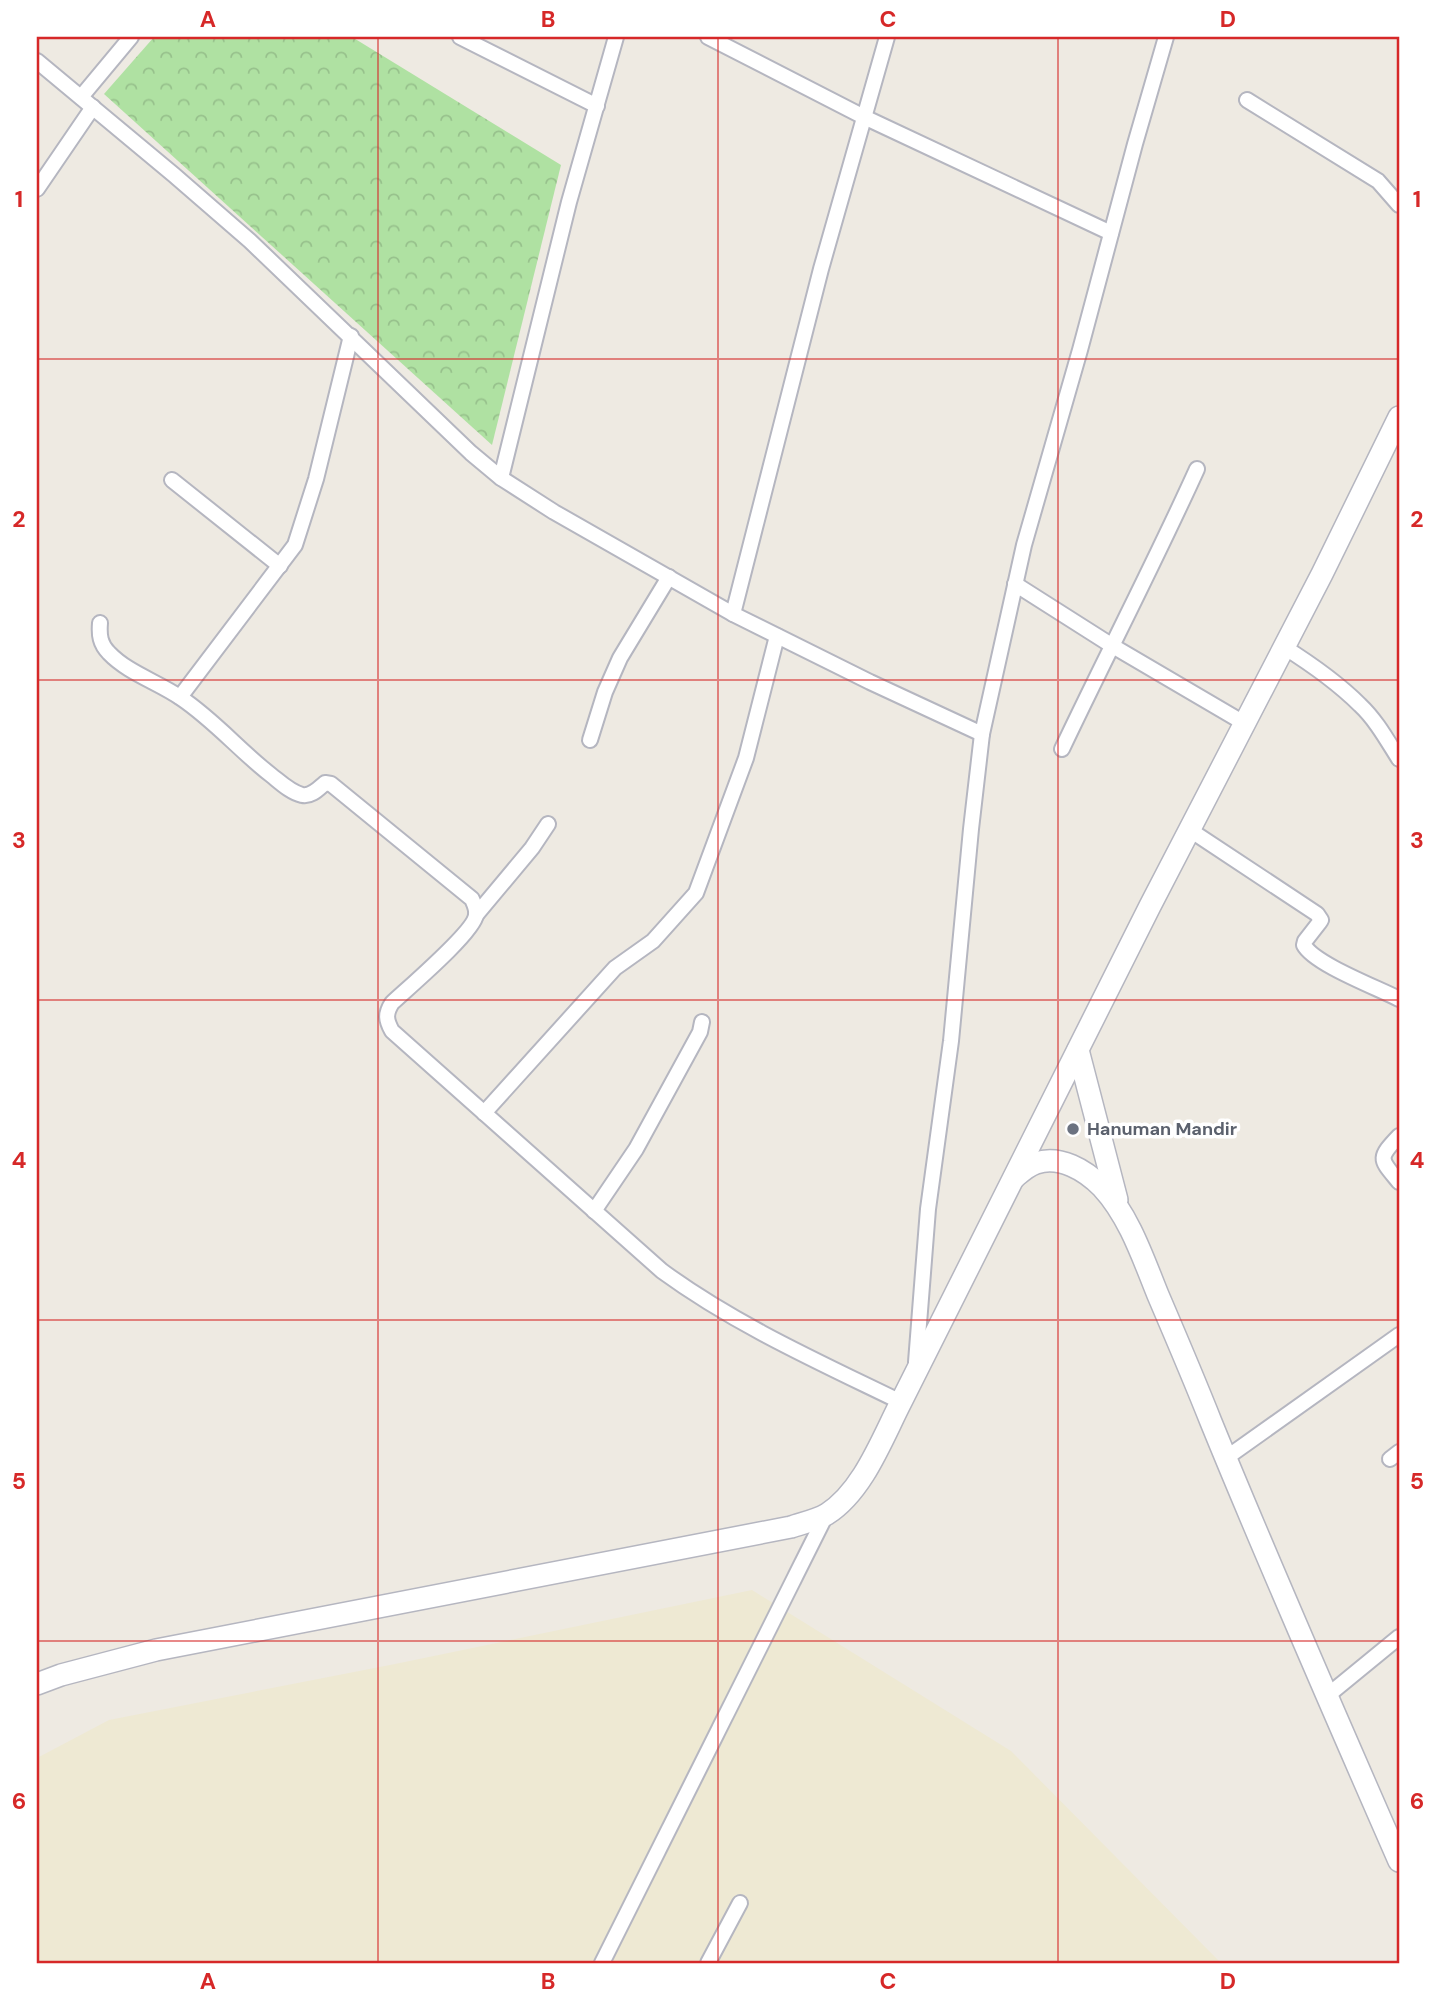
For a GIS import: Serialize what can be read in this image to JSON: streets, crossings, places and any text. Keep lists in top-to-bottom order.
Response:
{
  "places": ["Hanuman Mandir"],
  "grid": {
    "columns": [
      "A",
      "B",
      "C",
      "D"
    ],
    "rows": [
      "1",
      "2",
      "3",
      "4",
      "5",
      "6"
    ]
  }
}
